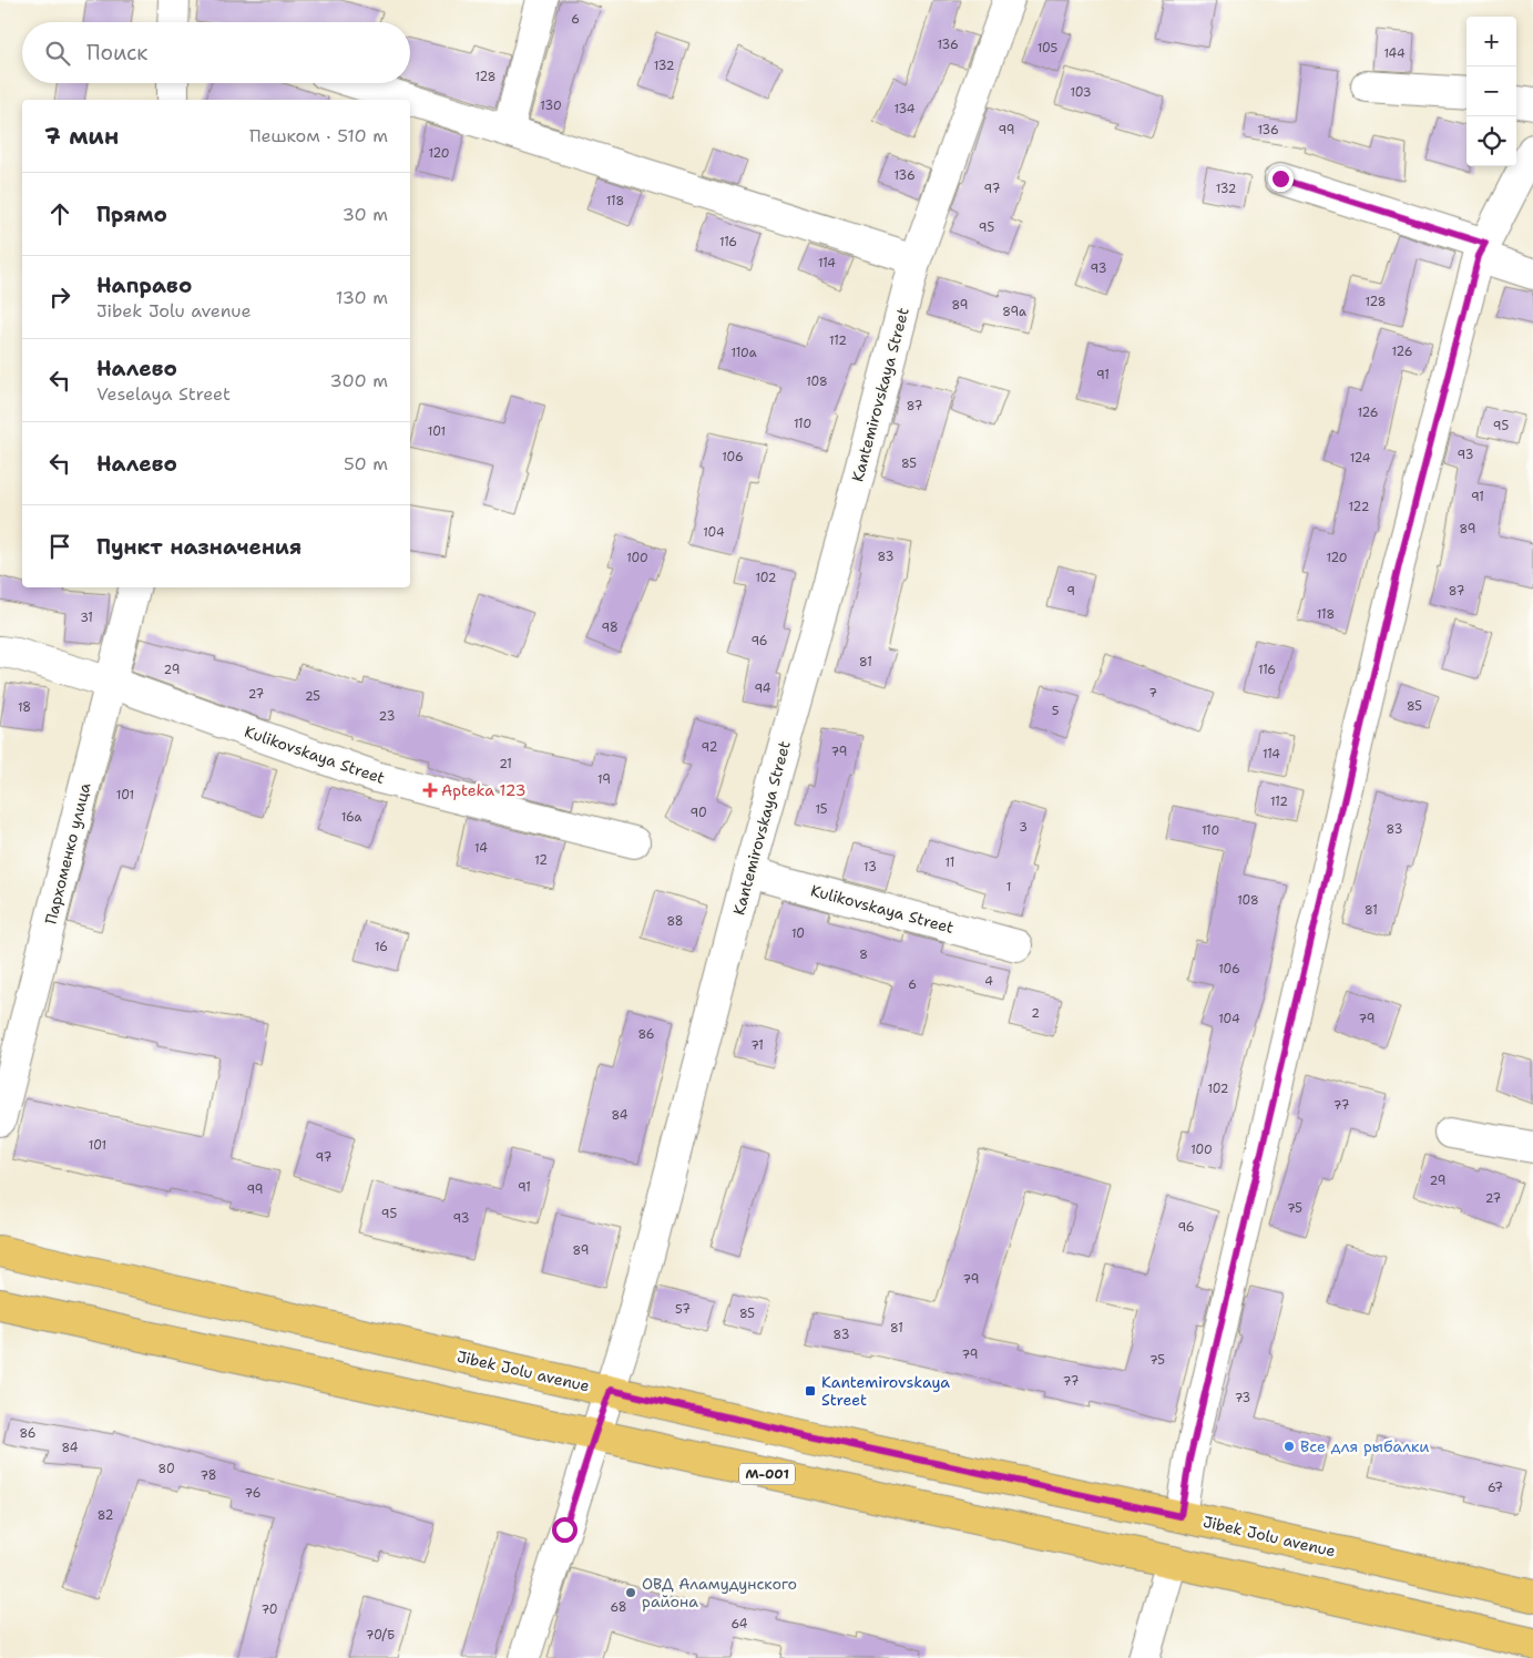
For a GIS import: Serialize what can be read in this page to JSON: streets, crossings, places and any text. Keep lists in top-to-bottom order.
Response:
{
  "streets": {
    "main road": ["Jibek Jolu avenue", "М-001"],
    "street": ["Kantemirovskaya Street", "Kulikovskaya Street", "Пархоменко улица"]
  },
  "crossings": [
    ["Kantemirovskaya Street", "Kulikovskaya Street"],
    ["Kantemirovskaya Street", "Jibek Jolu avenue"],
    ["Kantemirovskaya Street", "М-001"],
    ["Kulikovskaya Street", "Пархоменко улица"]
  ],
  "places": {
    "health": ["Apteka 123"],
    "transit": ["Kantemirovskaya Street"],
    "other": ["Все для рыбалки", "ОВД Аламудунского района"]
  },
  "house_numbers": [
    "6",
    "136",
    "105",
    "144",
    "132",
    "128",
    "103",
    "130",
    "134",
    "99",
    "136",
    "120",
    "136",
    "97",
    "132",
    "118",
    "95",
    "116",
    "114",
    "93",
    "128",
    "89",
    "89a",
    "112",
    "126",
    "110а",
    "91",
    "108",
    "87",
    "126",
    "110",
    "95",
    "101",
    "93",
    "106",
    "124",
    "85",
    "91",
    "122",
    "89",
    "104",
    "83",
    "100",
    "120",
    "102",
    "9",
    "87",
    "118",
    "31",
    "98",
    "96",
    "81",
    "29",
    "116",
    "94",
    "7",
    "27",
    "25",
    "85",
    "18",
    "5",
    "23",
    "92",
    "79",
    "114",
    "21",
    "19",
    "101",
    "112",
    "15",
    "90",
    "16a",
    "3",
    "83",
    "110",
    "14",
    "12",
    "11",
    "13",
    "1",
    "108",
    "81",
    "88",
    "10",
    "16",
    "8",
    "106",
    "4",
    "6",
    "2",
    "104",
    "79",
    "86",
    "71",
    "102",
    "77",
    "84",
    "101",
    "100",
    "97",
    "29",
    "91",
    "99",
    "27",
    "75",
    "95",
    "93",
    "96",
    "89",
    "79",
    "57",
    "85",
    "81",
    "83",
    "79",
    "75",
    "77",
    "73",
    "86",
    "84",
    "80",
    "78",
    "67",
    "76",
    "82",
    "68",
    "70",
    "64",
    "70/Б"
  ],
  "page": {
    "map_buttons": ["+", "−"],
    "search": "Поиск",
    "heading": ["7 мин", "Пешком · 510 m"],
    "list": [
      ["Прямо", "30 m"],
      ["Направо", "Jibek Jolu avenue", "130 m"],
      ["Налево", "Veselaya Street", "300 m"],
      ["Налево", "50 m"],
      "Пункт назначения"
    ]
  }
}
